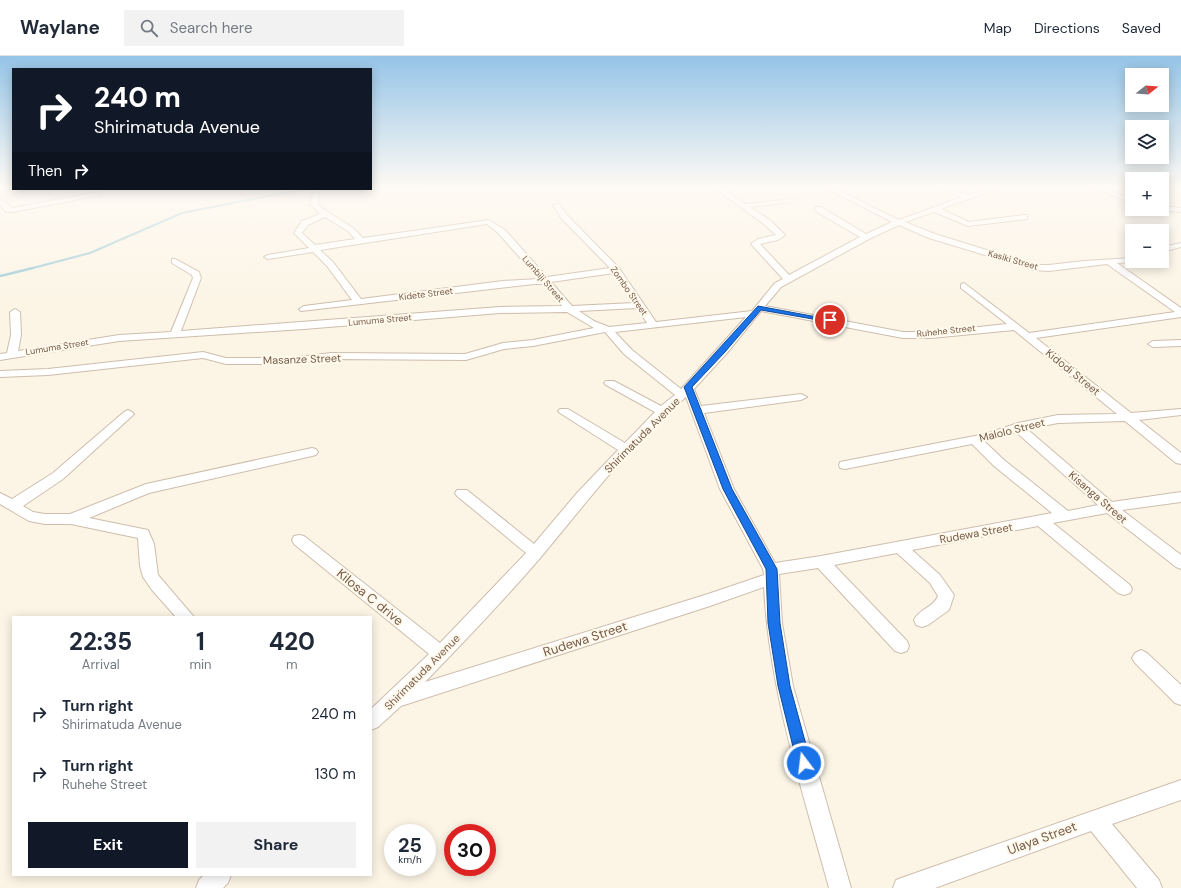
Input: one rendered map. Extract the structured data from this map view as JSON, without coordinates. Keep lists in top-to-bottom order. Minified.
{"streets":{"street":["Kasiki Street","Lumbiji Street","Zombo Street","Kidete Street","Lumuma Street","Ruhehe Street","Masanze Street","Kidodi Street","Malolo Street","Shirimatuda Avenue","Kisanga Street","Rudewa Street","Kilosa C drive","Ulaya Street"]},"crossings":[["Lumbiji Street","Kidete Street"],["Lumbiji Street","Lumuma Street"],["Zombo Street","Kidete Street"],["Zombo Street","Lumuma Street"],["Ruhehe Street","Kidodi Street"],["Ruhehe Street","Shirimatuda Avenue"],["Kidodi Street","Malolo Street"],["Malolo Street","Kisanga Street"],["Shirimatuda Avenue","Rudewa Street"],["Shirimatuda Avenue","Kilosa C drive"],["Kisanga Street","Rudewa Street"]],"north":"right","page":{"header":"Waylane","search":"Search here","nav":["Map","Directions","Saved"],"map_buttons":["+","−"],"turn":["240 m","Shirimatuda Avenue"],"then":"Then","eta":["22:35","Arrival","1","min","420","m"],"list":[{"name":"Turn right","note":"Shirimatuda Avenue","value":"240 m"},{"name":"Turn right","note":"Ruhehe Street","value":"130 m"}],"buttons":["Exit","Share"],"speed":"25 km/h","limit":"30"}}
